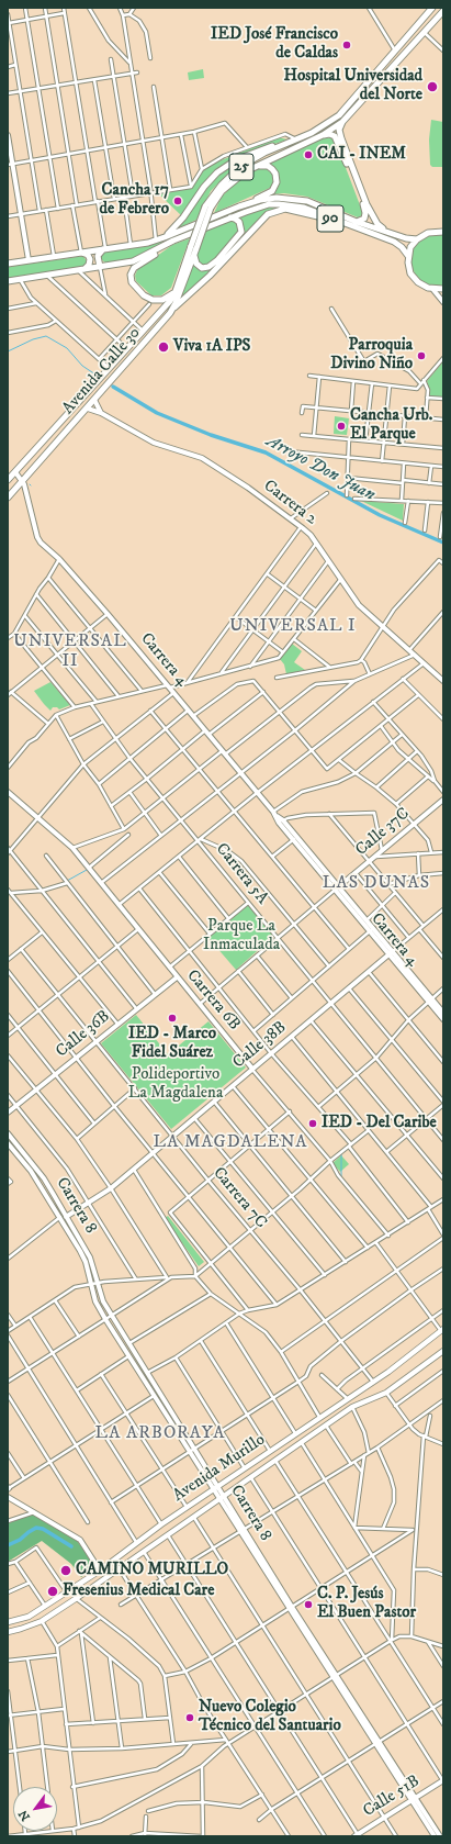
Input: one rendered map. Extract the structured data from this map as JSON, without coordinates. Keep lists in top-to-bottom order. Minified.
{"streets":{"highway":["25","90","Avenida Calle 30"],"main road":["Avenida Murillo"],"street":["Carrera 2","Carrera 4","Calle 37C","Carrera 5A","Carrera 6B","Calle 36B","Calle 38B","Carrera 7C","Carrera 8","Calle 51B"]},"crossings":[["25","Avenida Calle 30"],["Avenida Calle 30","Carrera 2"],["Avenida Calle 30","Carrera 4"],["Carrera 4","Calle 37C"],["Carrera 4","Calle 38B"],["Calle 37C","Carrera 5A"],["Calle 37C","Carrera 6B"],["Carrera 5A","Calle 38B"],["Carrera 6B","Calle 36B"],["Carrera 6B","Calle 38B"],["Calle 36B","Carrera 7C"],["Calle 38B","Carrera 7C"],["Calle 38B","Carrera 8"],["Carrera 7C","Avenida Murillo"],["Carrera 8","Avenida Murillo"],["Carrera 8","Calle 51B"]],"districts":["UNIVERSAL I","UNIVERSAL II","LAS DUNAS","LA MAGDALENA","LA ARBORAYA"],"water":["Arroyo Don Juan"],"parks":["Parque La Inmaculada","Polideportivo La Magdalena"],"places":["IED José Francisco de Caldas","Hospital Universidad del Norte","CAI - INEM","Cancha 17 de Febrero","Viva 1A IPS","Parroquia Divino Niño","Cancha Urb. El Parque","IED - Marco Fidel Suárez","IED - Del Caribe","CAMINO MURILLO","Fresenius Medical Care","C. P. Jesús El Buen Pastor","Nuevo Colegio Técnico del Santuario"],"north":"bottom left"}
